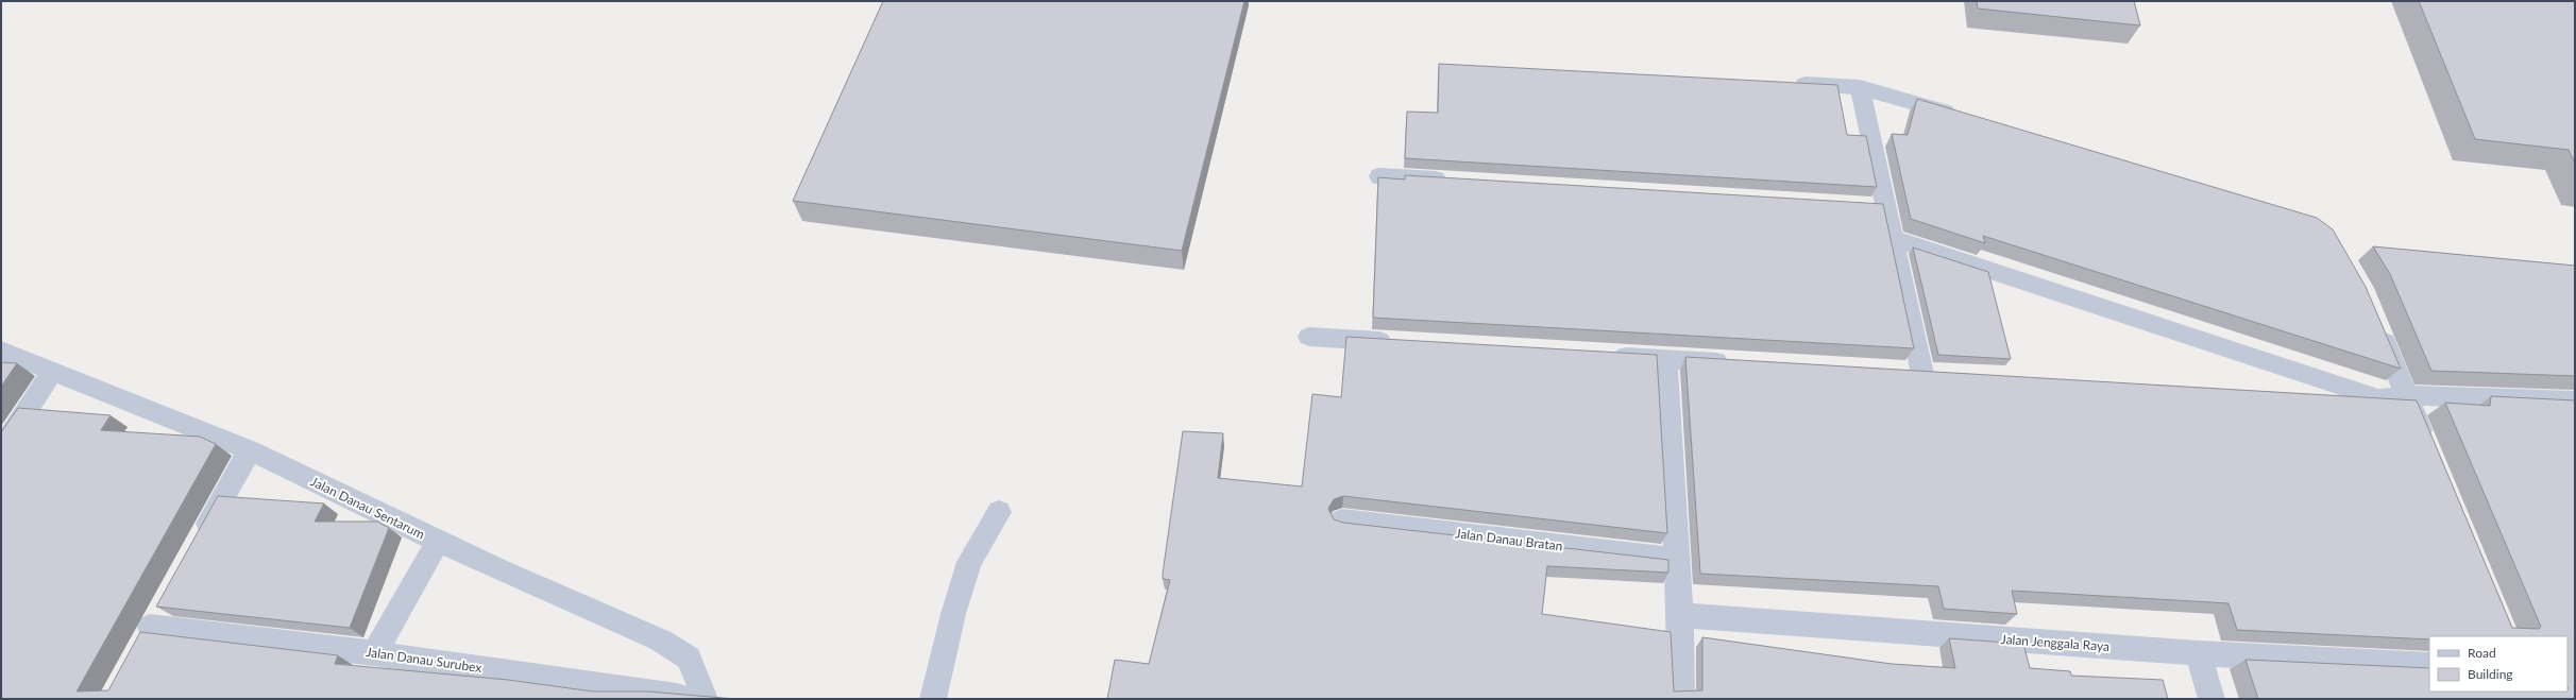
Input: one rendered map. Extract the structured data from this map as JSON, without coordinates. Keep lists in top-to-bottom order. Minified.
{"streets":{"street":["Jalan Danau Sentarum","Jalan Danau Bratan","Jalan Jenggala Raya","Jalan Danau Surubex"]},"legend":["Road","Building"]}
